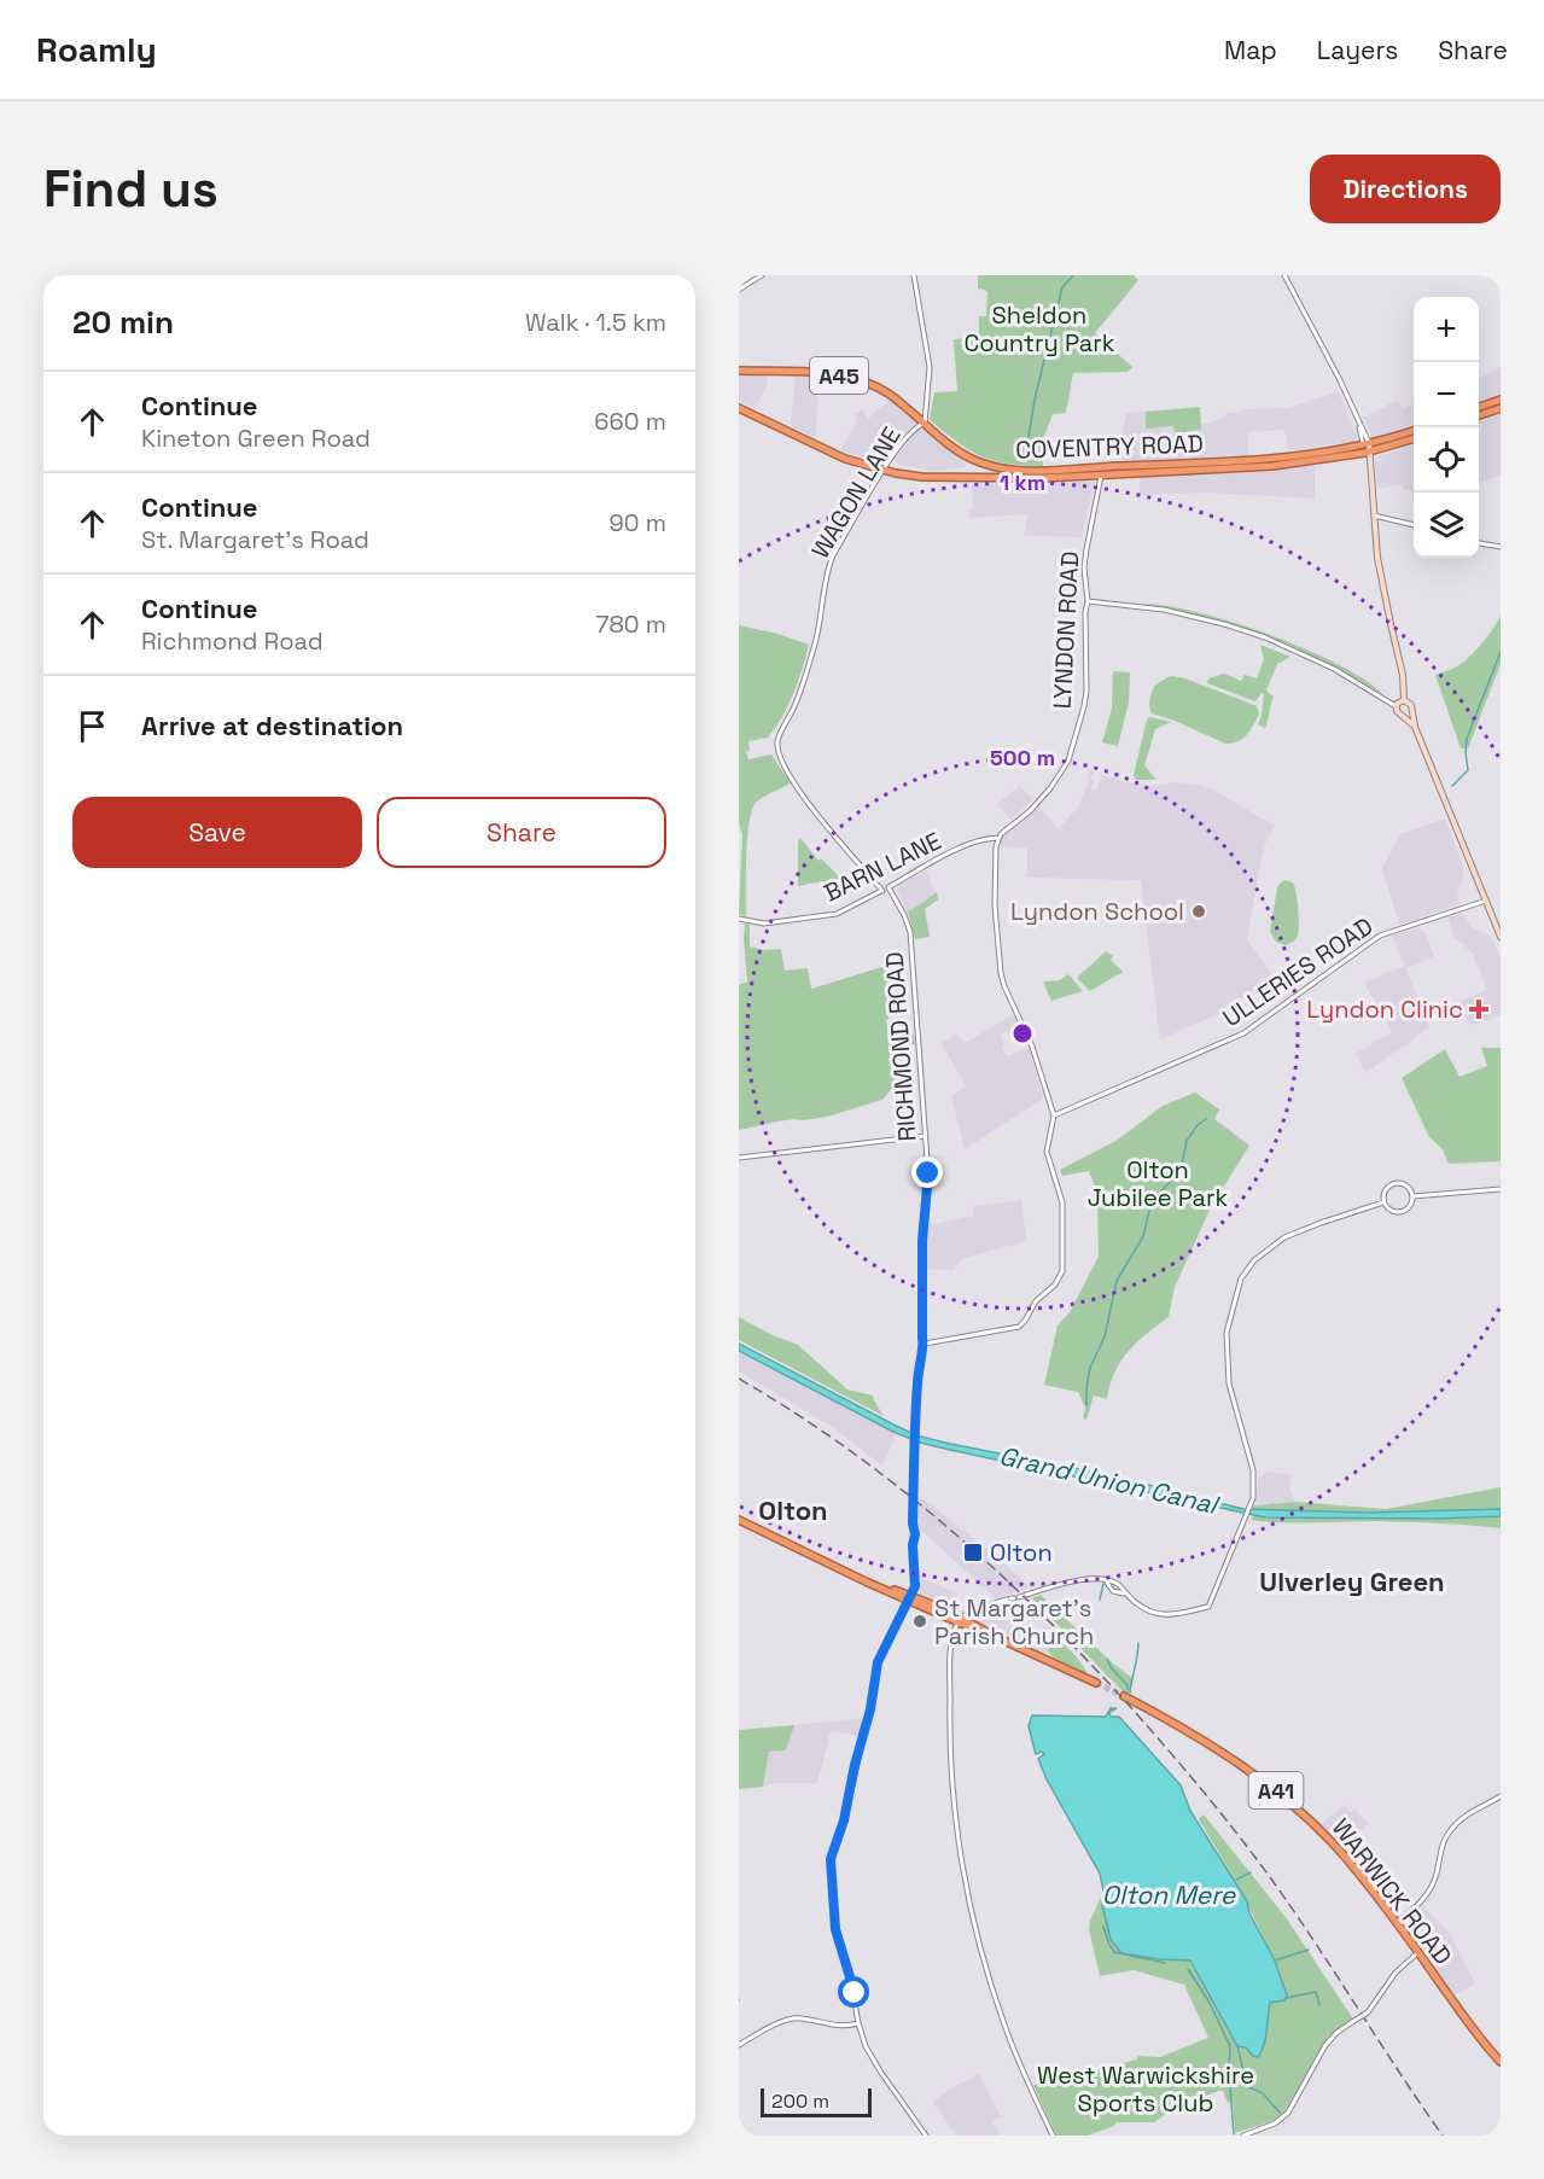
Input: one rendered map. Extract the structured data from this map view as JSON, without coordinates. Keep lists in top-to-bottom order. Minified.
{"streets":{"highway":["A45","COVENTRY ROAD","A41","WARWICK ROAD"],"street":["WAGON LANE","LYNDON ROAD","BARN LANE","ULLERIES ROAD","RICHMOND ROAD"]},"crossings":[["A45","COVENTRY ROAD"],["A45","WAGON LANE"],["COVENTRY ROAD","WAGON LANE"],["COVENTRY ROAD","LYNDON ROAD"],["WAGON LANE","BARN LANE"],["LYNDON ROAD","BARN LANE"],["BARN LANE","RICHMOND ROAD"]],"districts":["Olton","Ulverley Green"],"water":["Grand Union Canal","Olton Mere"],"parks":["Sheldon Country Park","Olton Jubilee Park","West Warwickshire Sports Club"],"places":{"other":["Lyndon School","St Margaret's Parish Church"],"health":["Lyndon Clinic"],"transit":["Olton"]},"scale_bar":"200 m","page":{"header":"Roamly","nav":["Map","Layers","Share"],"buttons":["Directions",["Save","Share"]],"title":"Find us","heading":["20 min","Walk · 1.5 km"],"map_buttons":["+","−"],"list":[["Continue","Kineton Green Road","660 m"],["Continue","St. Margaret's Road","90 m"],["Continue","Richmond Road","780 m"],"Arrive at destination"],"scale":"200 m"},"rings":["1 km","500 m"]}
